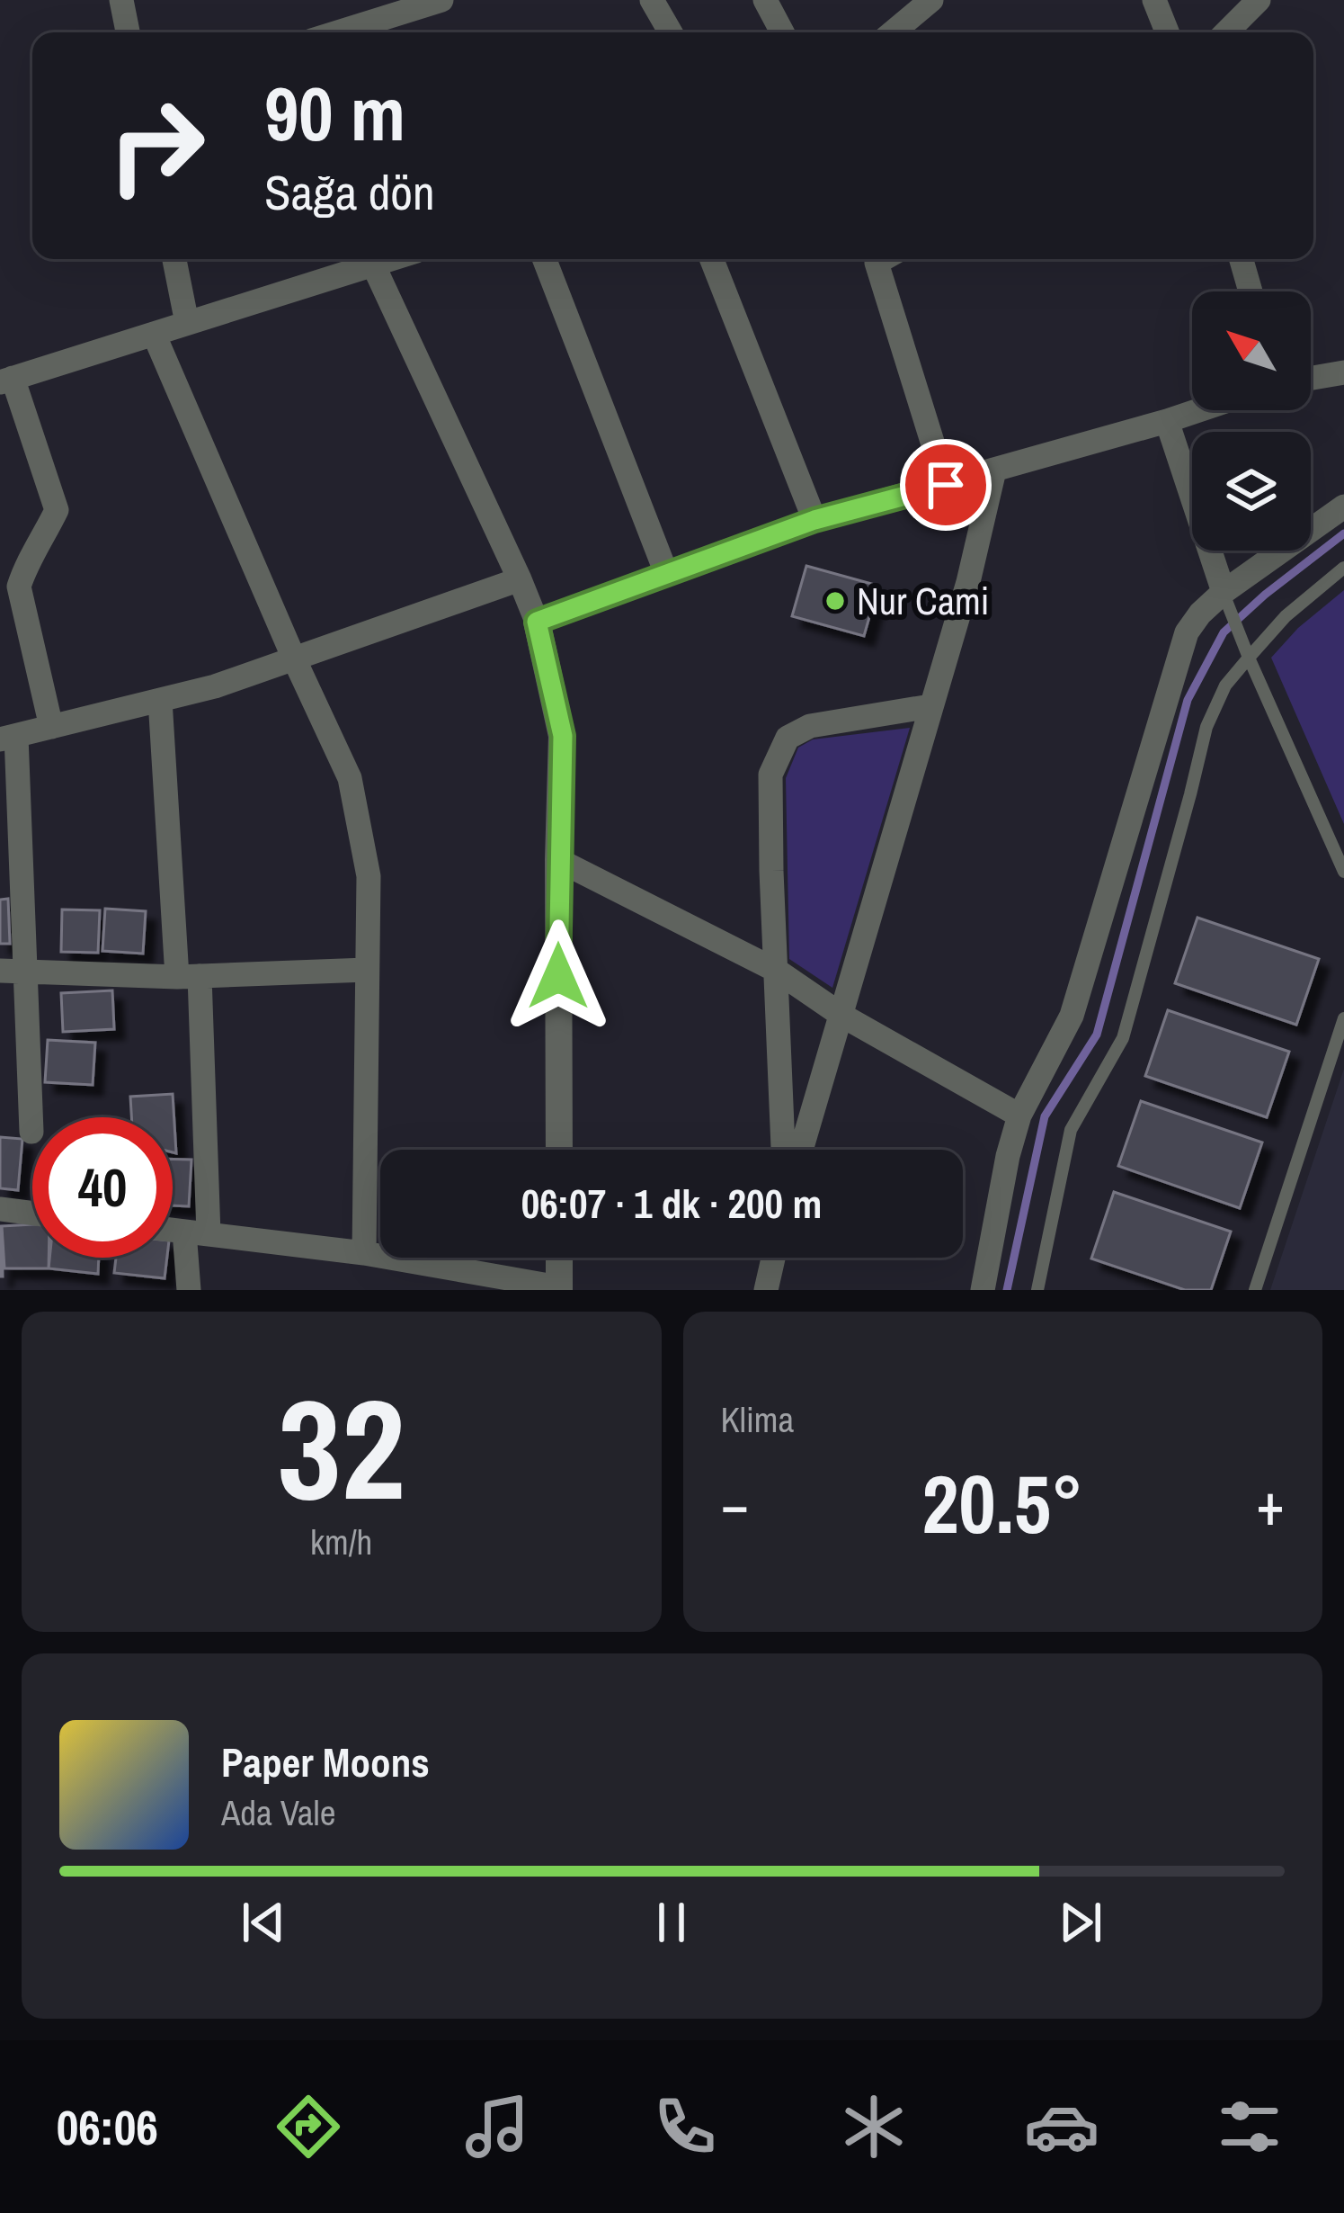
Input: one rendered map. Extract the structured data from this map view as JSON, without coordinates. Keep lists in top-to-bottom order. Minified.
{"places":["Nur Cami"],"north":"top left","page":{"turn":["90 m","Sağa dön"],"limit":"40","trip":"06:07 · 1 dk · 200 m","tile":[["32","km/h"],"Klima"],"heat":["−","20.5°","+"],"song":["Paper Moons","Ada Vale"],"tabs":"06:06"}}
